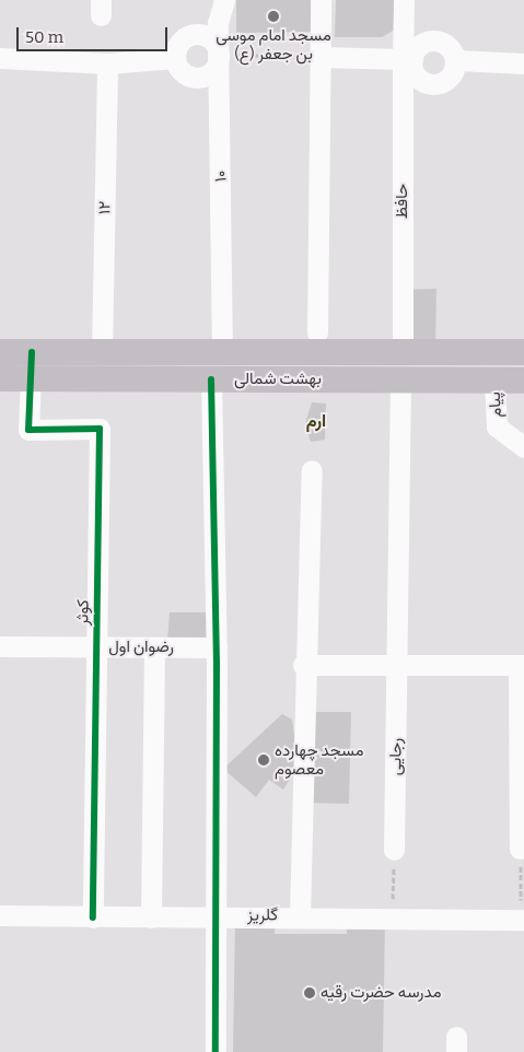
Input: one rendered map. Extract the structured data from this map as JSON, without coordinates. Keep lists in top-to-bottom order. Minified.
{"streets":{"main road":["بهشت شمالی"],"street":["۱۰","حافظ","۱۲","پیام","کوثر","رضوان اول","رجایی","گلریز"]},"crossings":[["۱۰","بهشت شمالی"],["حافظ","بهشت شمالی"],["۱۲","بهشت شمالی"],["بهشت شمالی","پیام"],["بهشت شمالی","کوثر"],["بهشت شمالی","رجایی"],["کوثر","رضوان اول"],["کوثر","گلریز"]],"districts":["ارم"],"places":["مسجد امام موسی بن جعفر (ع)","مسجد چهارده معصوم","مدرسه حضرت رقیه"],"scale_bar":"50 m"}
